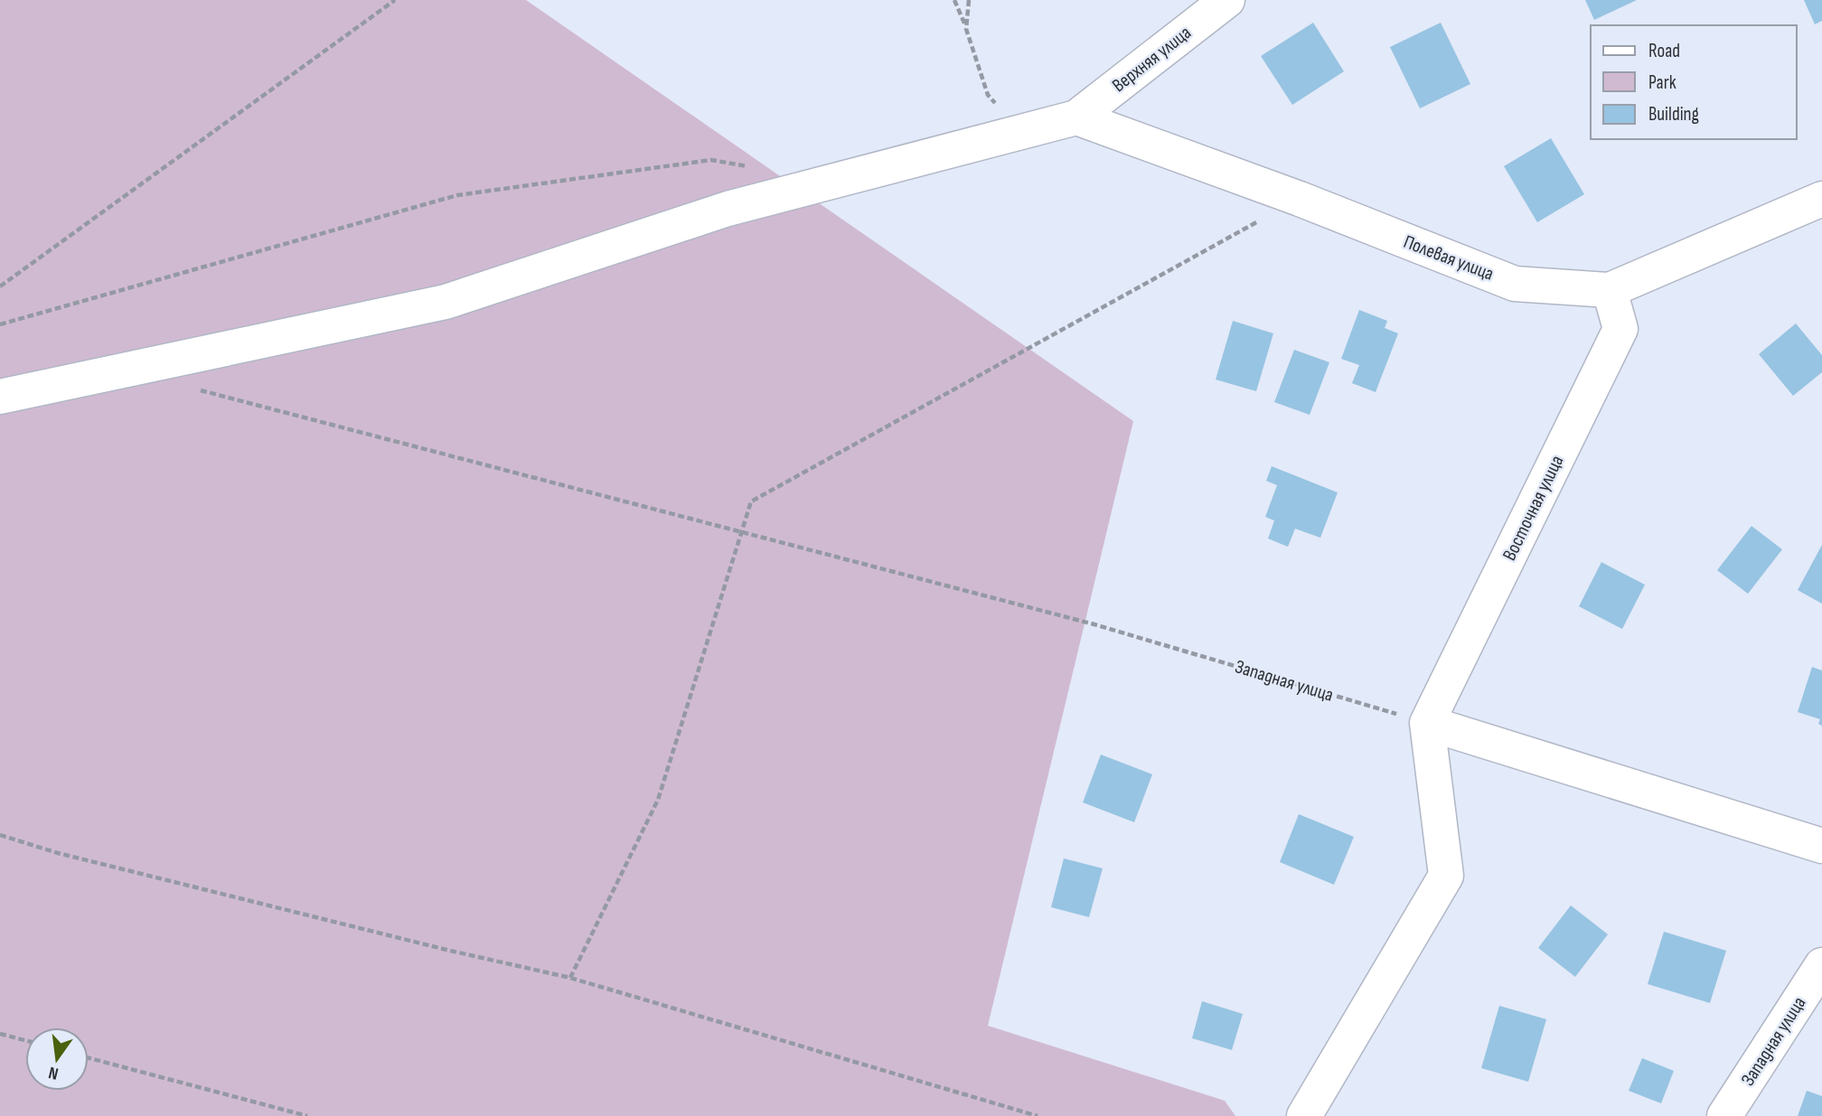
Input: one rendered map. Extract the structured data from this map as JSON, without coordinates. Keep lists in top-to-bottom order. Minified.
{"streets":{"street":["Верхняя улица","Полевая улица","Восточная улица","Западная улица"]},"crossings":[["Верхняя улица","Полевая улица"],["Полевая улица","Восточная улица"],["Восточная улица","Западная улица"]],"legend":["Road","Park","Building"],"north":"bottom"}
